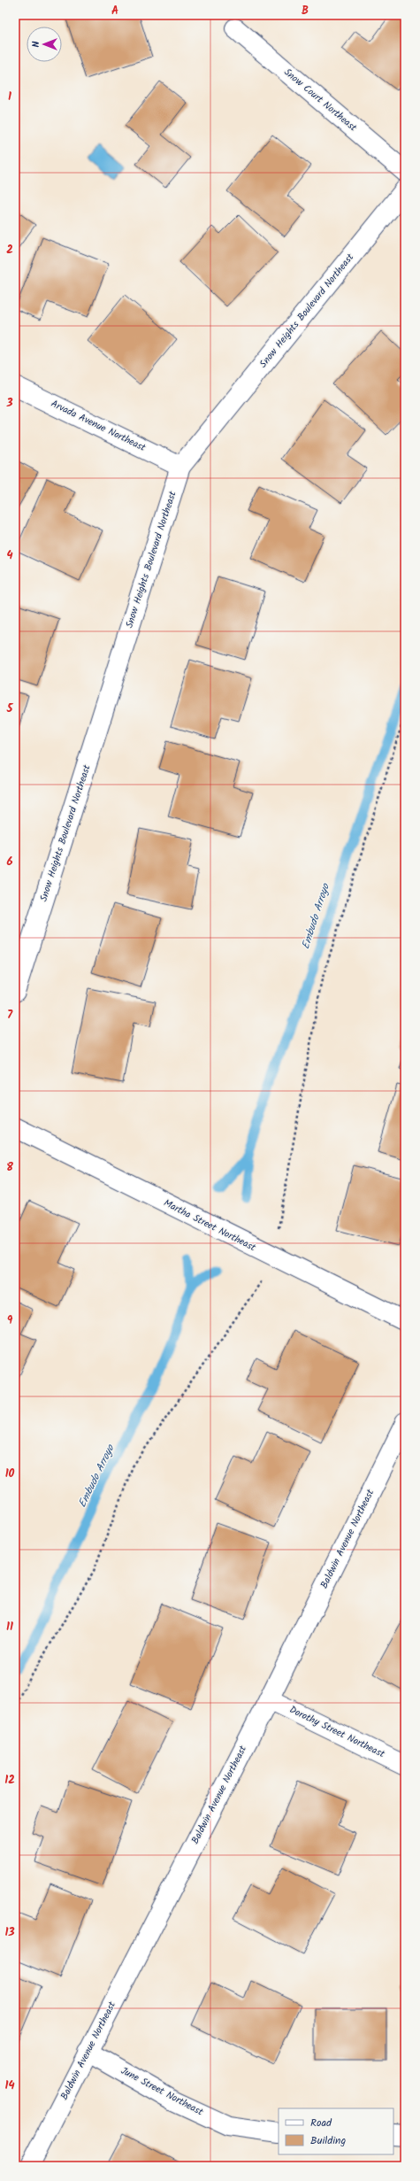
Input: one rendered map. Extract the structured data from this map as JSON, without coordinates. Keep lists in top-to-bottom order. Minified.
{"streets":{"street":["Snow Court Northeast","Snow Heights Boulevard Northeast","Arvada Avenue Northeast","Martha Street Northeast","Baldwin Avenue Northeast","Dorothy Street Northeast","June Street Northeast"]},"crossings":[["Snow Heights Boulevard Northeast","Arvada Avenue Northeast"],["Baldwin Avenue Northeast","Dorothy Street Northeast"],["Baldwin Avenue Northeast","June Street Northeast"]],"water":["Embudo Arroyo"],"legend":["Road","Building"],"north":"left","grid":{"columns":["A","B"],"rows":["1","2","3","4","5","6","7","8","9","10","11","12","13","14"]}}
